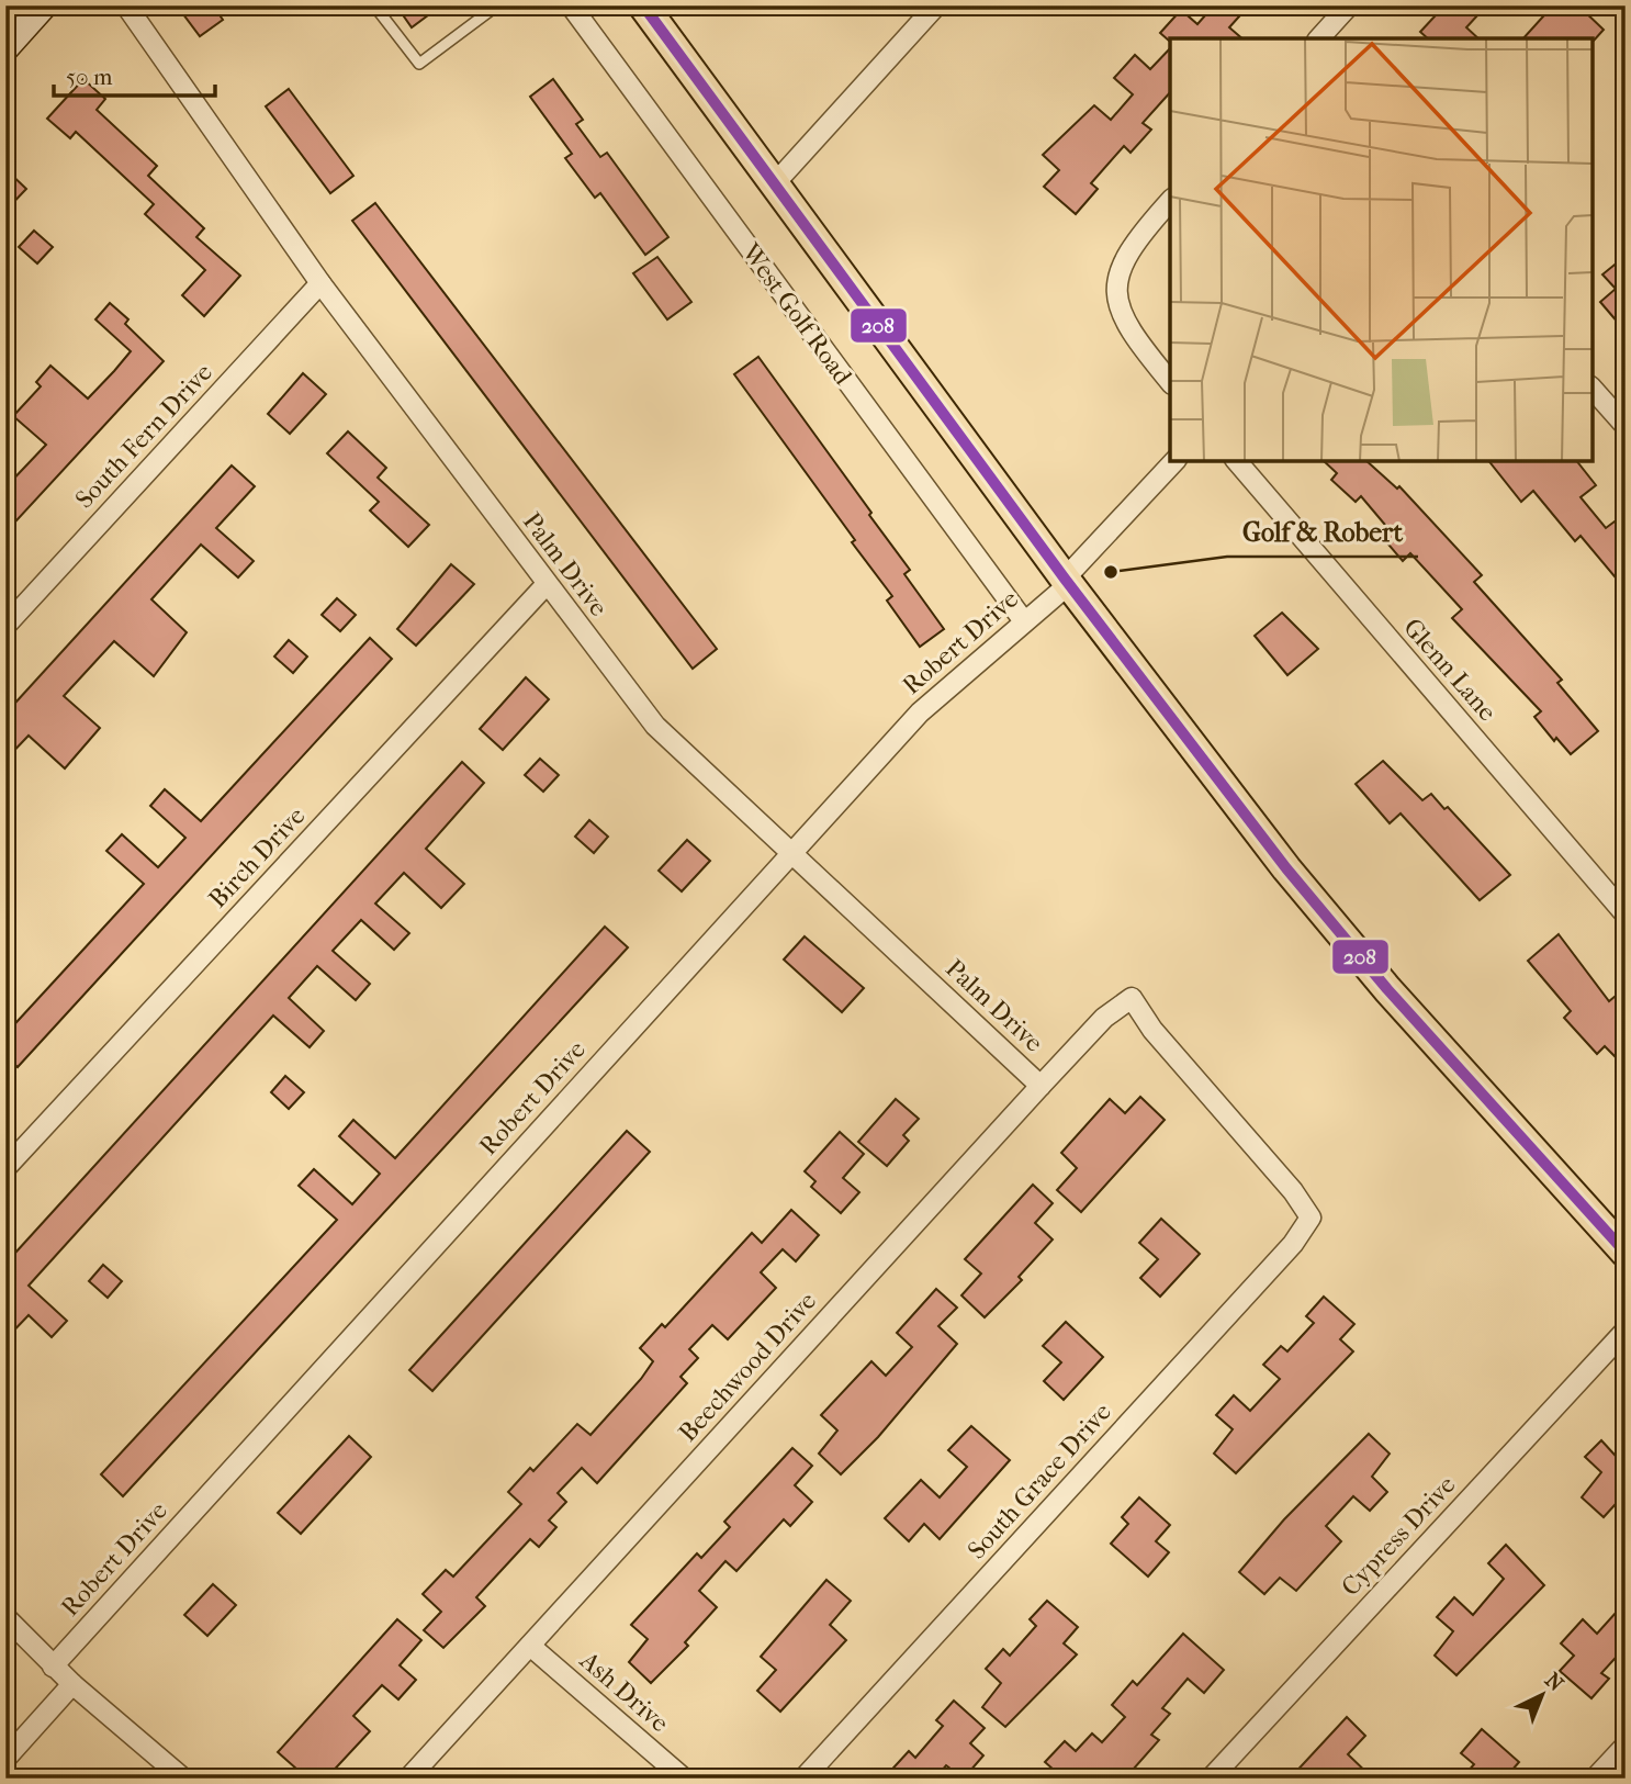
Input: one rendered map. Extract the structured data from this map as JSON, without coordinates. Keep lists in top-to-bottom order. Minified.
{"streets":{"street":["West Golf Road","South Fern Drive","Palm Drive","Robert Drive","Glenn Lane","Birch Drive","Beechwood Drive","South Grace Drive","Cypress Drive","Ash Drive"]},"crossings":[["West Golf Road","Robert Drive"],["South Fern Drive","Palm Drive"],["Palm Drive","Robert Drive"],["Palm Drive","Birch Drive"],["Palm Drive","Beechwood Drive"],["Beechwood Drive","South Grace Drive"],["Beechwood Drive","Ash Drive"]],"places":["Golf & Robert"],"lines":["transit line 208"],"scale_bar":"50 m","north":"top right"}
